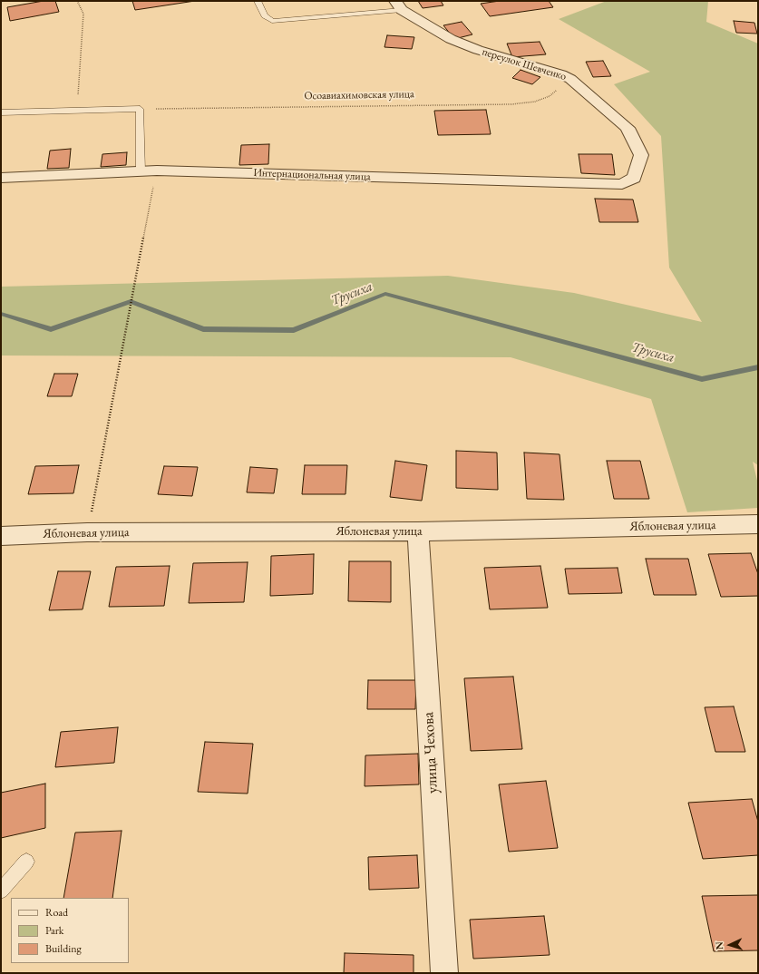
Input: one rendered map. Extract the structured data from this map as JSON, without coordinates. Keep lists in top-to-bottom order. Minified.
{"streets":{"street":["переулок Шевченко","Интернациональная улица","Яблоневая улица","улица Чехова"],"path":["Осоавиахимовская улица"]},"crossings":[["переулок Шевченко","Осоавиахимовская улица"],["переулок Шевченко","Интернациональная улица"],["Яблоневая улица","улица Чехова"]],"water":["Трусиха"],"legend":["Road","Park","Building"],"north":"left"}
